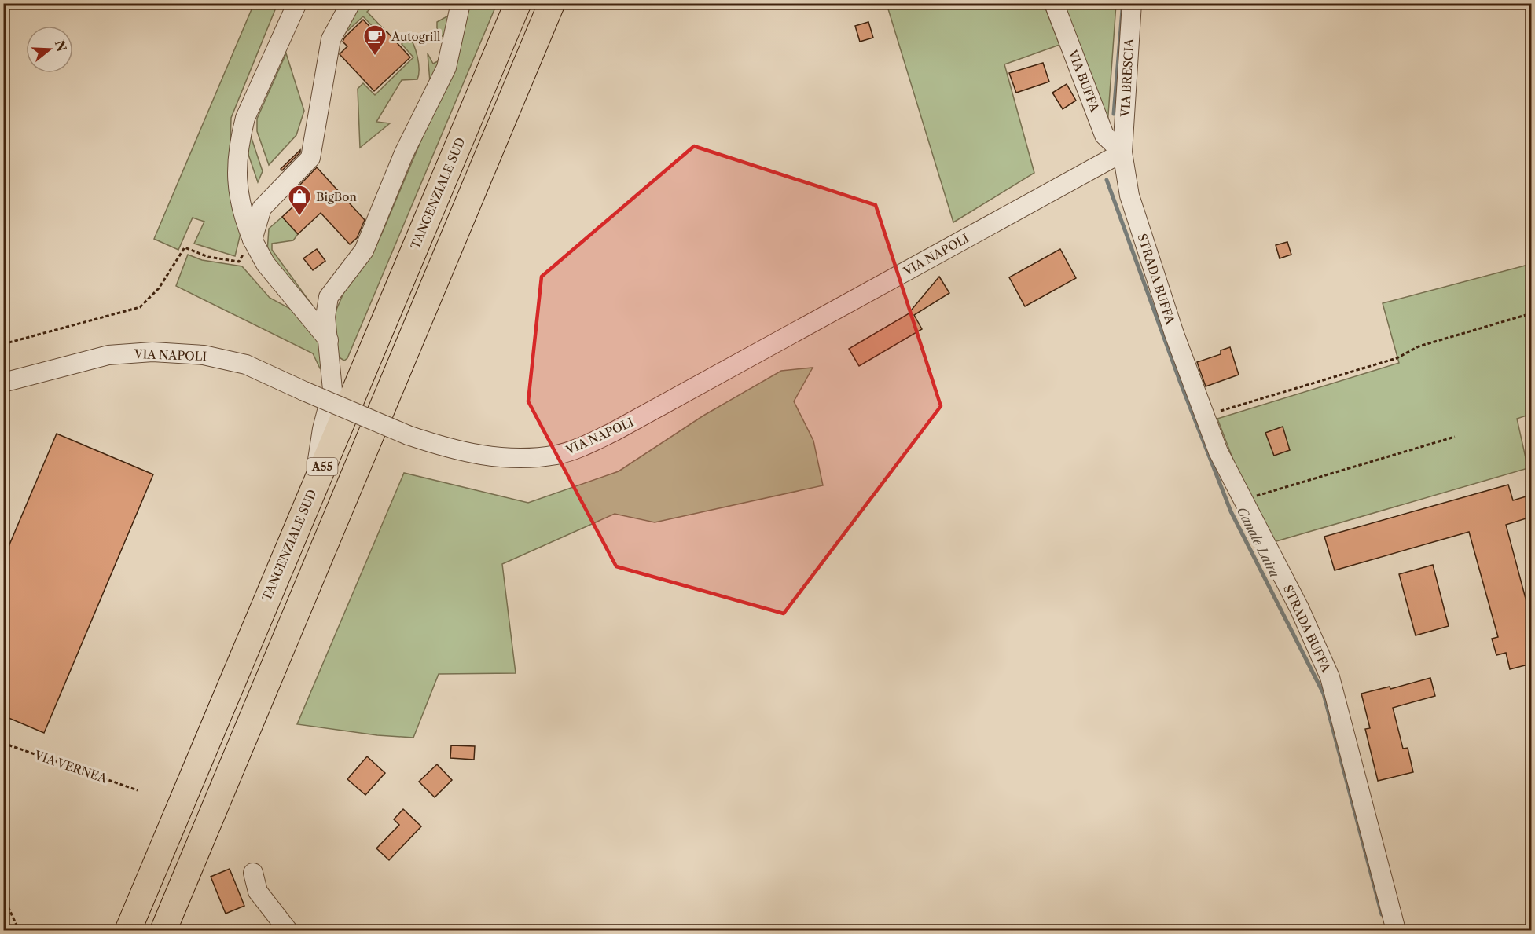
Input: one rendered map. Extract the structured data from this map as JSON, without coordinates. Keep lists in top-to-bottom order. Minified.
{"streets":{"highway":["TANGENZIALE SUD","A55"],"street":["VIA BRESCIA","VIA BUFFA","VIA NAPOLI","STRADA BUFFA"],"path":["VIA VERNEA"]},"crossings":[["VIA BRESCIA","VIA BUFFA"],["VIA BRESCIA","VIA NAPOLI"],["VIA BRESCIA","STRADA BUFFA"],["VIA BUFFA","VIA NAPOLI"],["VIA BUFFA","STRADA BUFFA"],["VIA NAPOLI","STRADA BUFFA"]],"water":["Canale Laira"],"places":{"cafe":["Autogrill"],"shop":["BigBon"]},"north":"right"}
